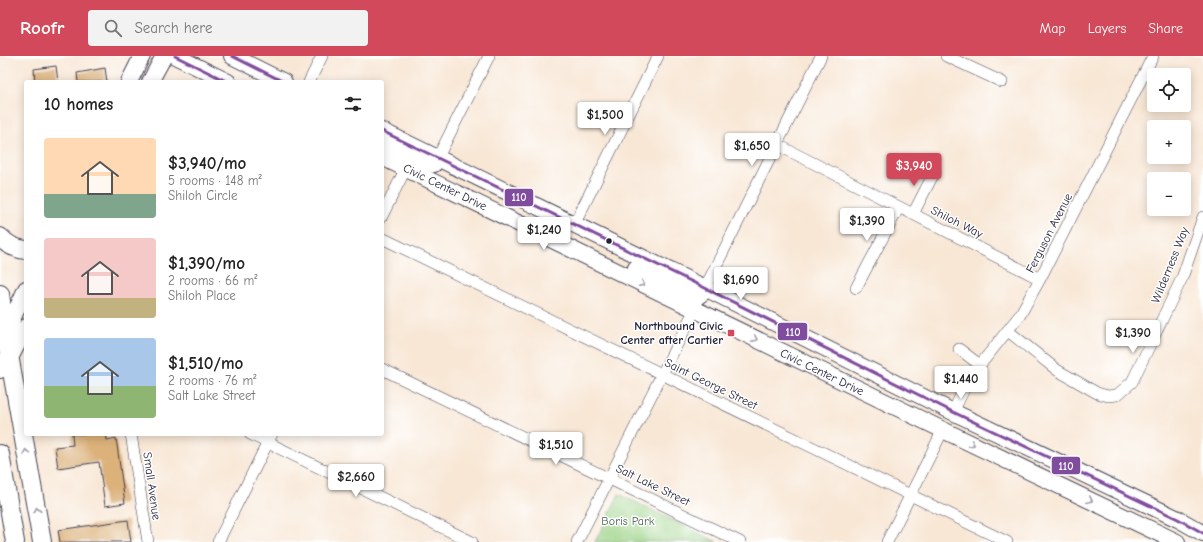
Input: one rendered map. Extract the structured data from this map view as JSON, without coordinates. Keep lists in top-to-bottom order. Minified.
{"streets":{"main road":["Civic Center Drive"],"street":["Shiloh Way","Ferguson Avenue","Wilderness Way","Saint George Street","Salt Lake Street","Small Avenue"]},"crossings":[["Civic Center Drive","Ferguson Avenue"],["Shiloh Way","Ferguson Avenue"],["Ferguson Avenue","Wilderness Way"]],"parks":["Boris Park"],"places":{"transit":["Northbound Civic Center after Cartier"]},"lines":["transit line 110"],"page":{"header":"Roofr","search":"Search here","nav":["Map","Layers","Share"],"map_buttons":["+","−"],"heading":"10 homes","price":["$1,500","$1,650","$3,940","$1,390","$1,240","$1,690","$1,390","$1,440","$1,510","$2,660"],"list":[{"name":"$3,940/mo","note":"5 rooms · 148 m² · Shiloh Circle"},{"name":"$1,390/mo","note":"2 rooms · 66 m² · Shiloh Place"},{"name":"$1,510/mo","note":"2 rooms · 76 m² · Salt Lake Street"}]}}
